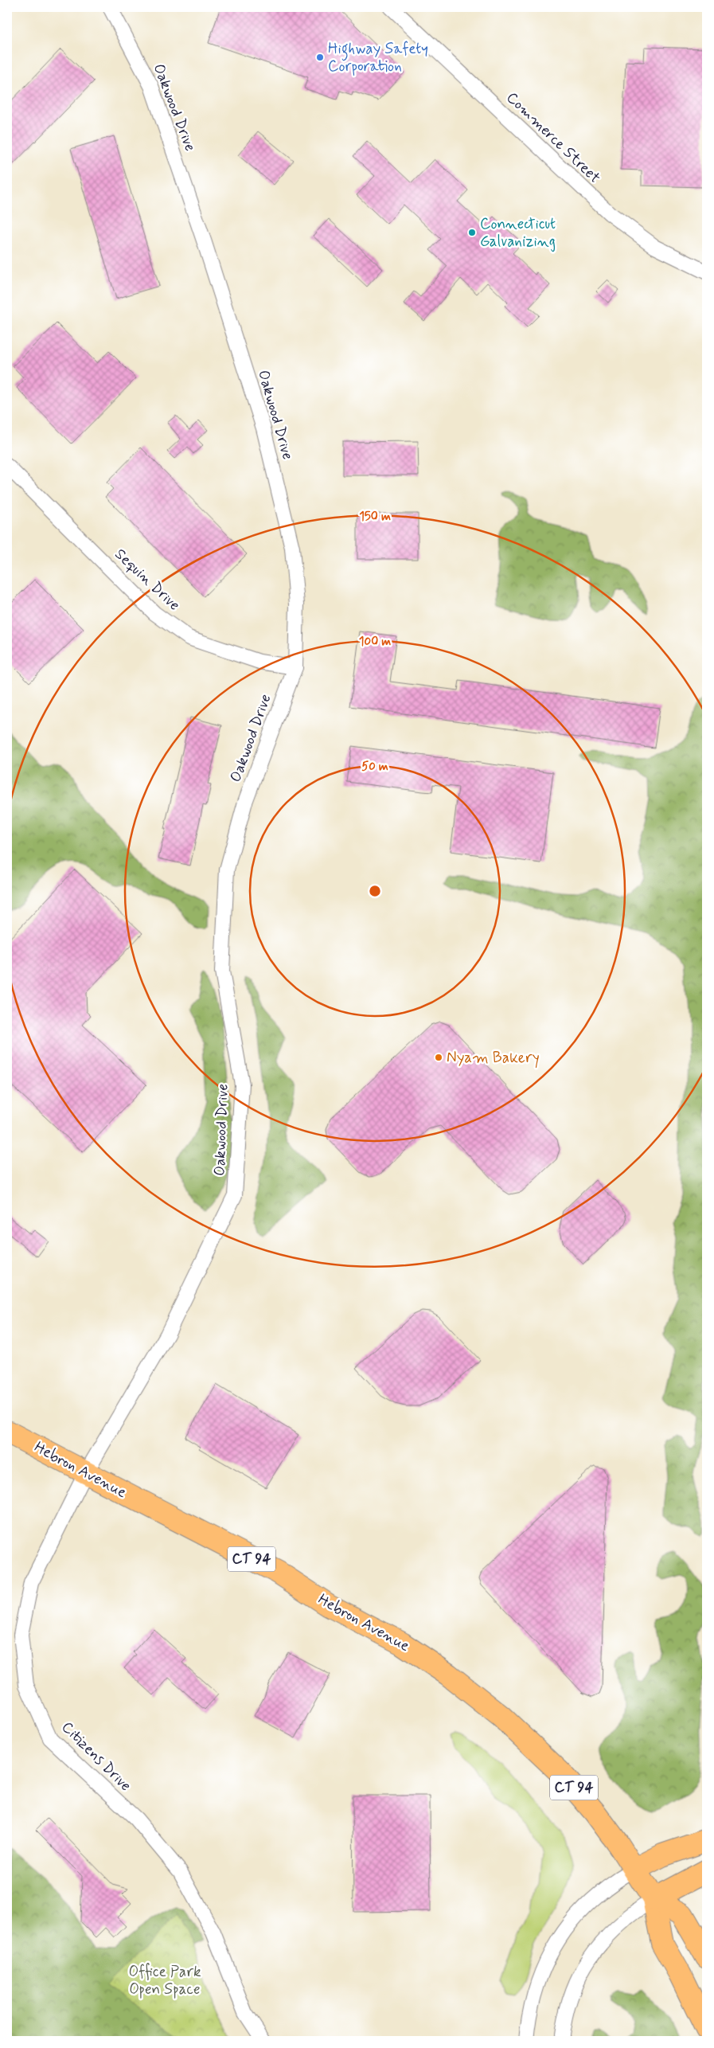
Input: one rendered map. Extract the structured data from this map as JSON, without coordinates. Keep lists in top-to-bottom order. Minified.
{"streets":{"main road":["Hebron Avenue","CT 94"],"street":["Oakwood Drive","Commerce Street","Sequin Drive","Citizens Drive"]},"crossings":[["Oakwood Drive","Sequin Drive"],["Oakwood Drive","Hebron Avenue"],["Oakwood Drive","Citizens Drive"],["Hebron Avenue","Citizens Drive"]],"parks":["Office Park Open Space"],"places":["Highway Safety Corporation","Connecticut Galvanizing","Nyam Bakery"],"rings":["150 m","100 m","50 m"]}
